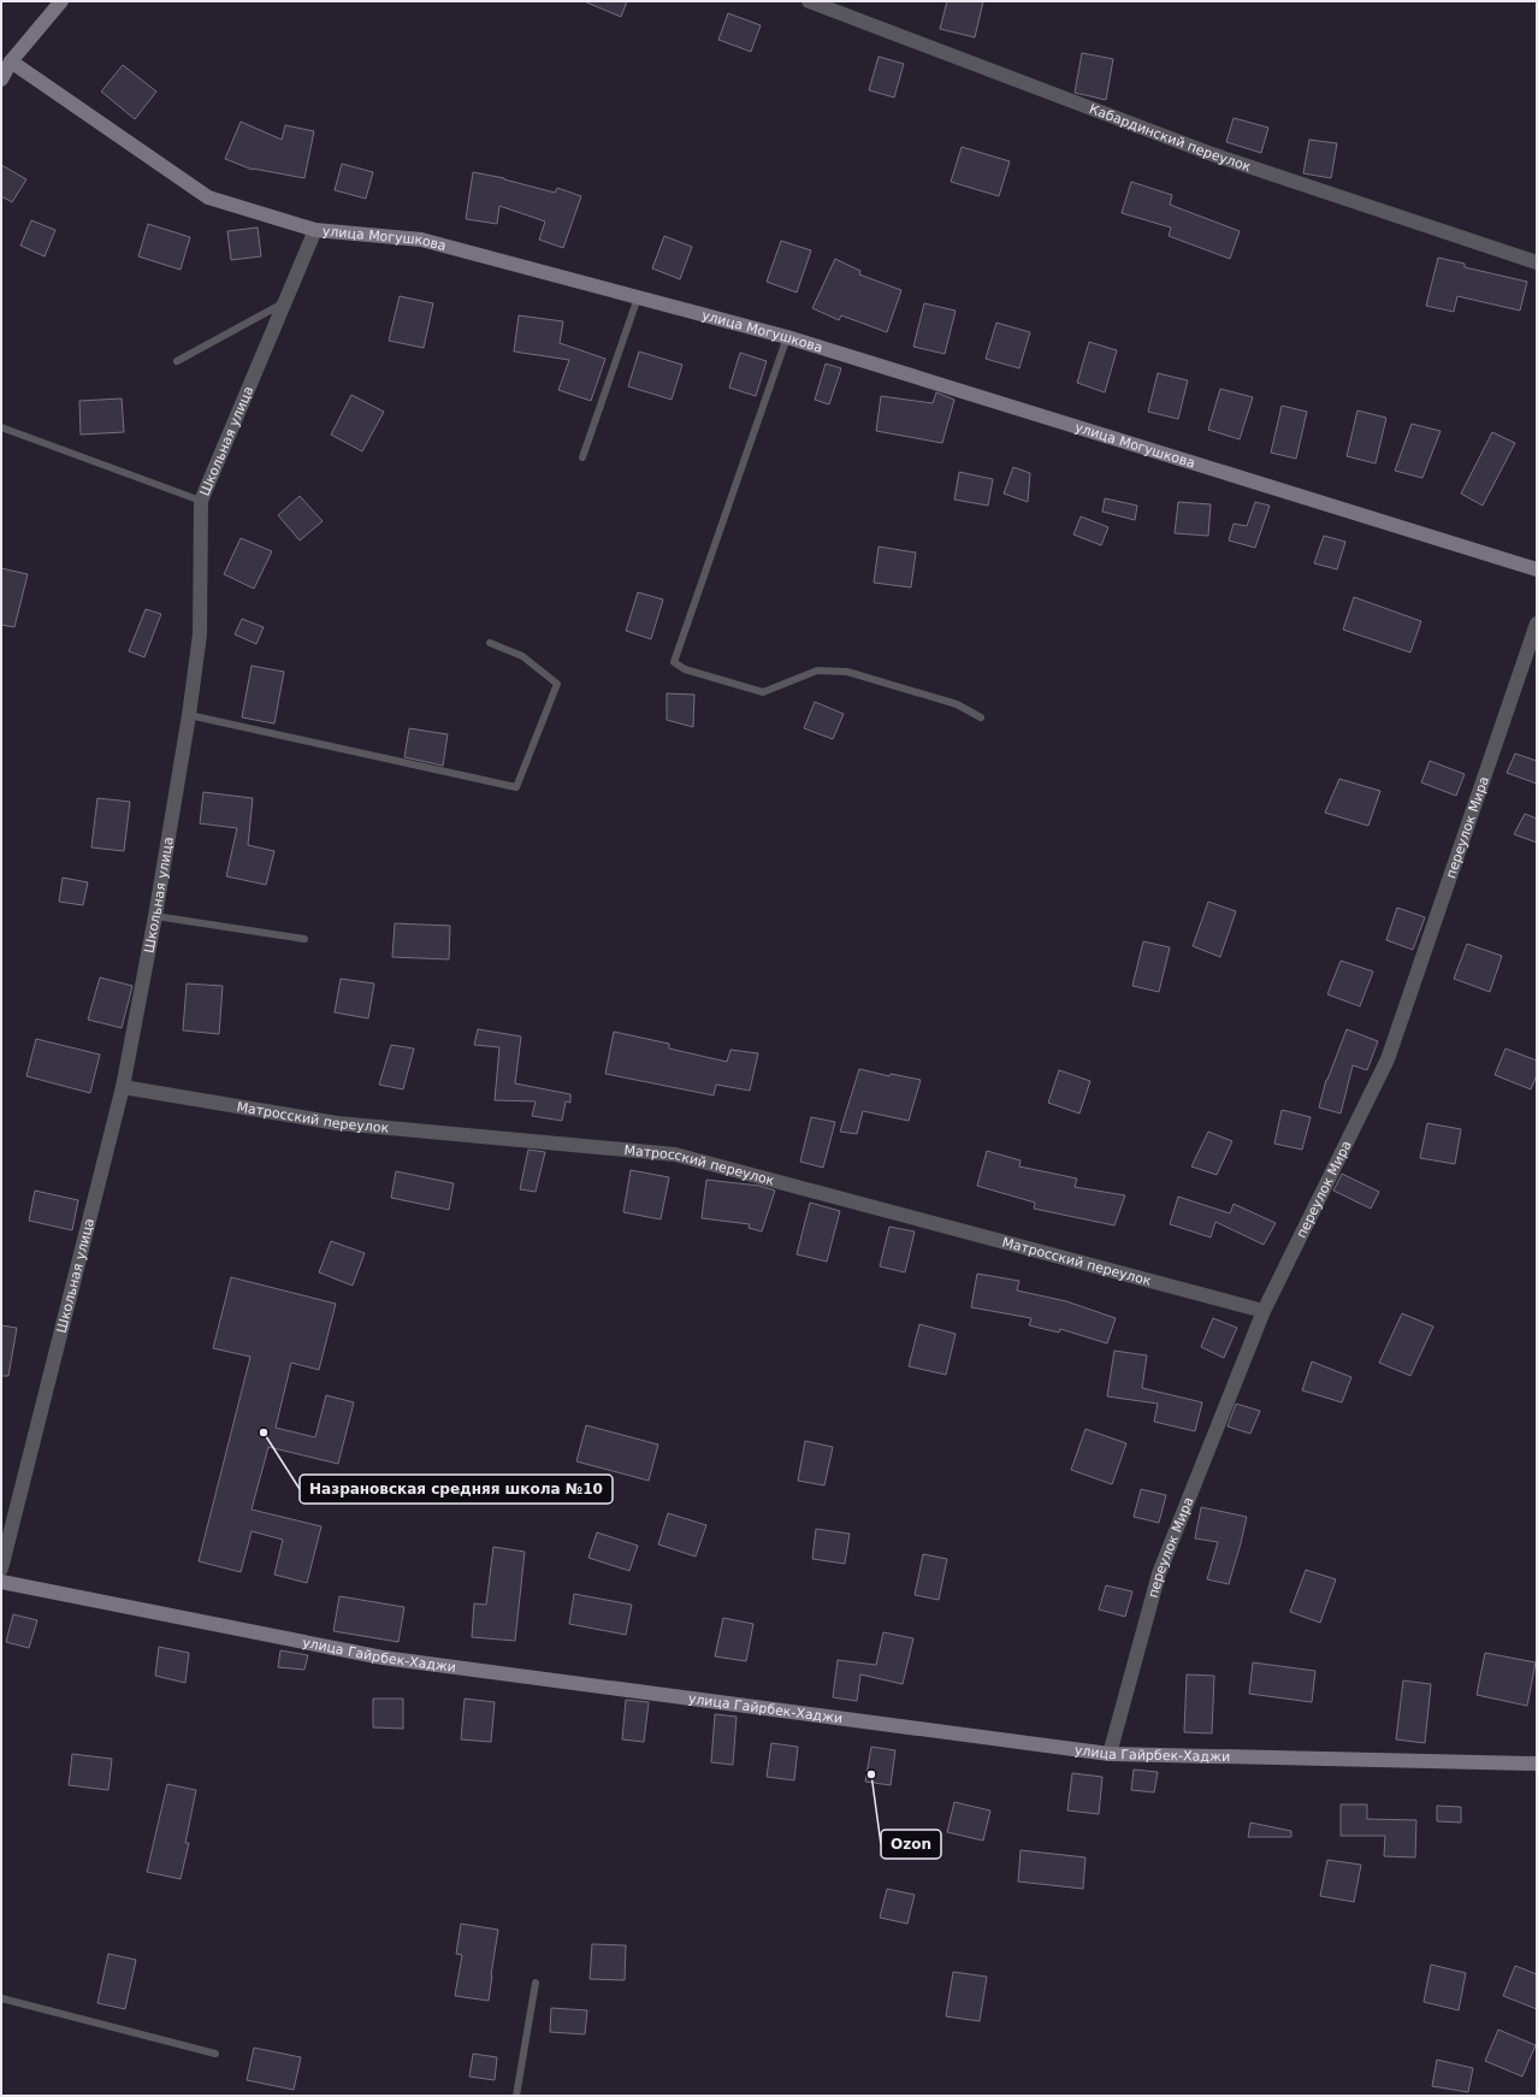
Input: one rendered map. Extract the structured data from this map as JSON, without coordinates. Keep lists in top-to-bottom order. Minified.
{"streets":{"street":["Кабардинский переулок","улица Могушкова","Школьная улица","переулок Мира","Матросский переулок","улица Гайрбек-Хаджи"]},"crossings":[["улица Могушкова","Школьная улица"],["Школьная улица","Матросский переулок"],["переулок Мира","Матросский переулок"],["переулок Мира","улица Гайрбек-Хаджи"]],"places":["Назрановская средняя школа №10","Ozon"]}
